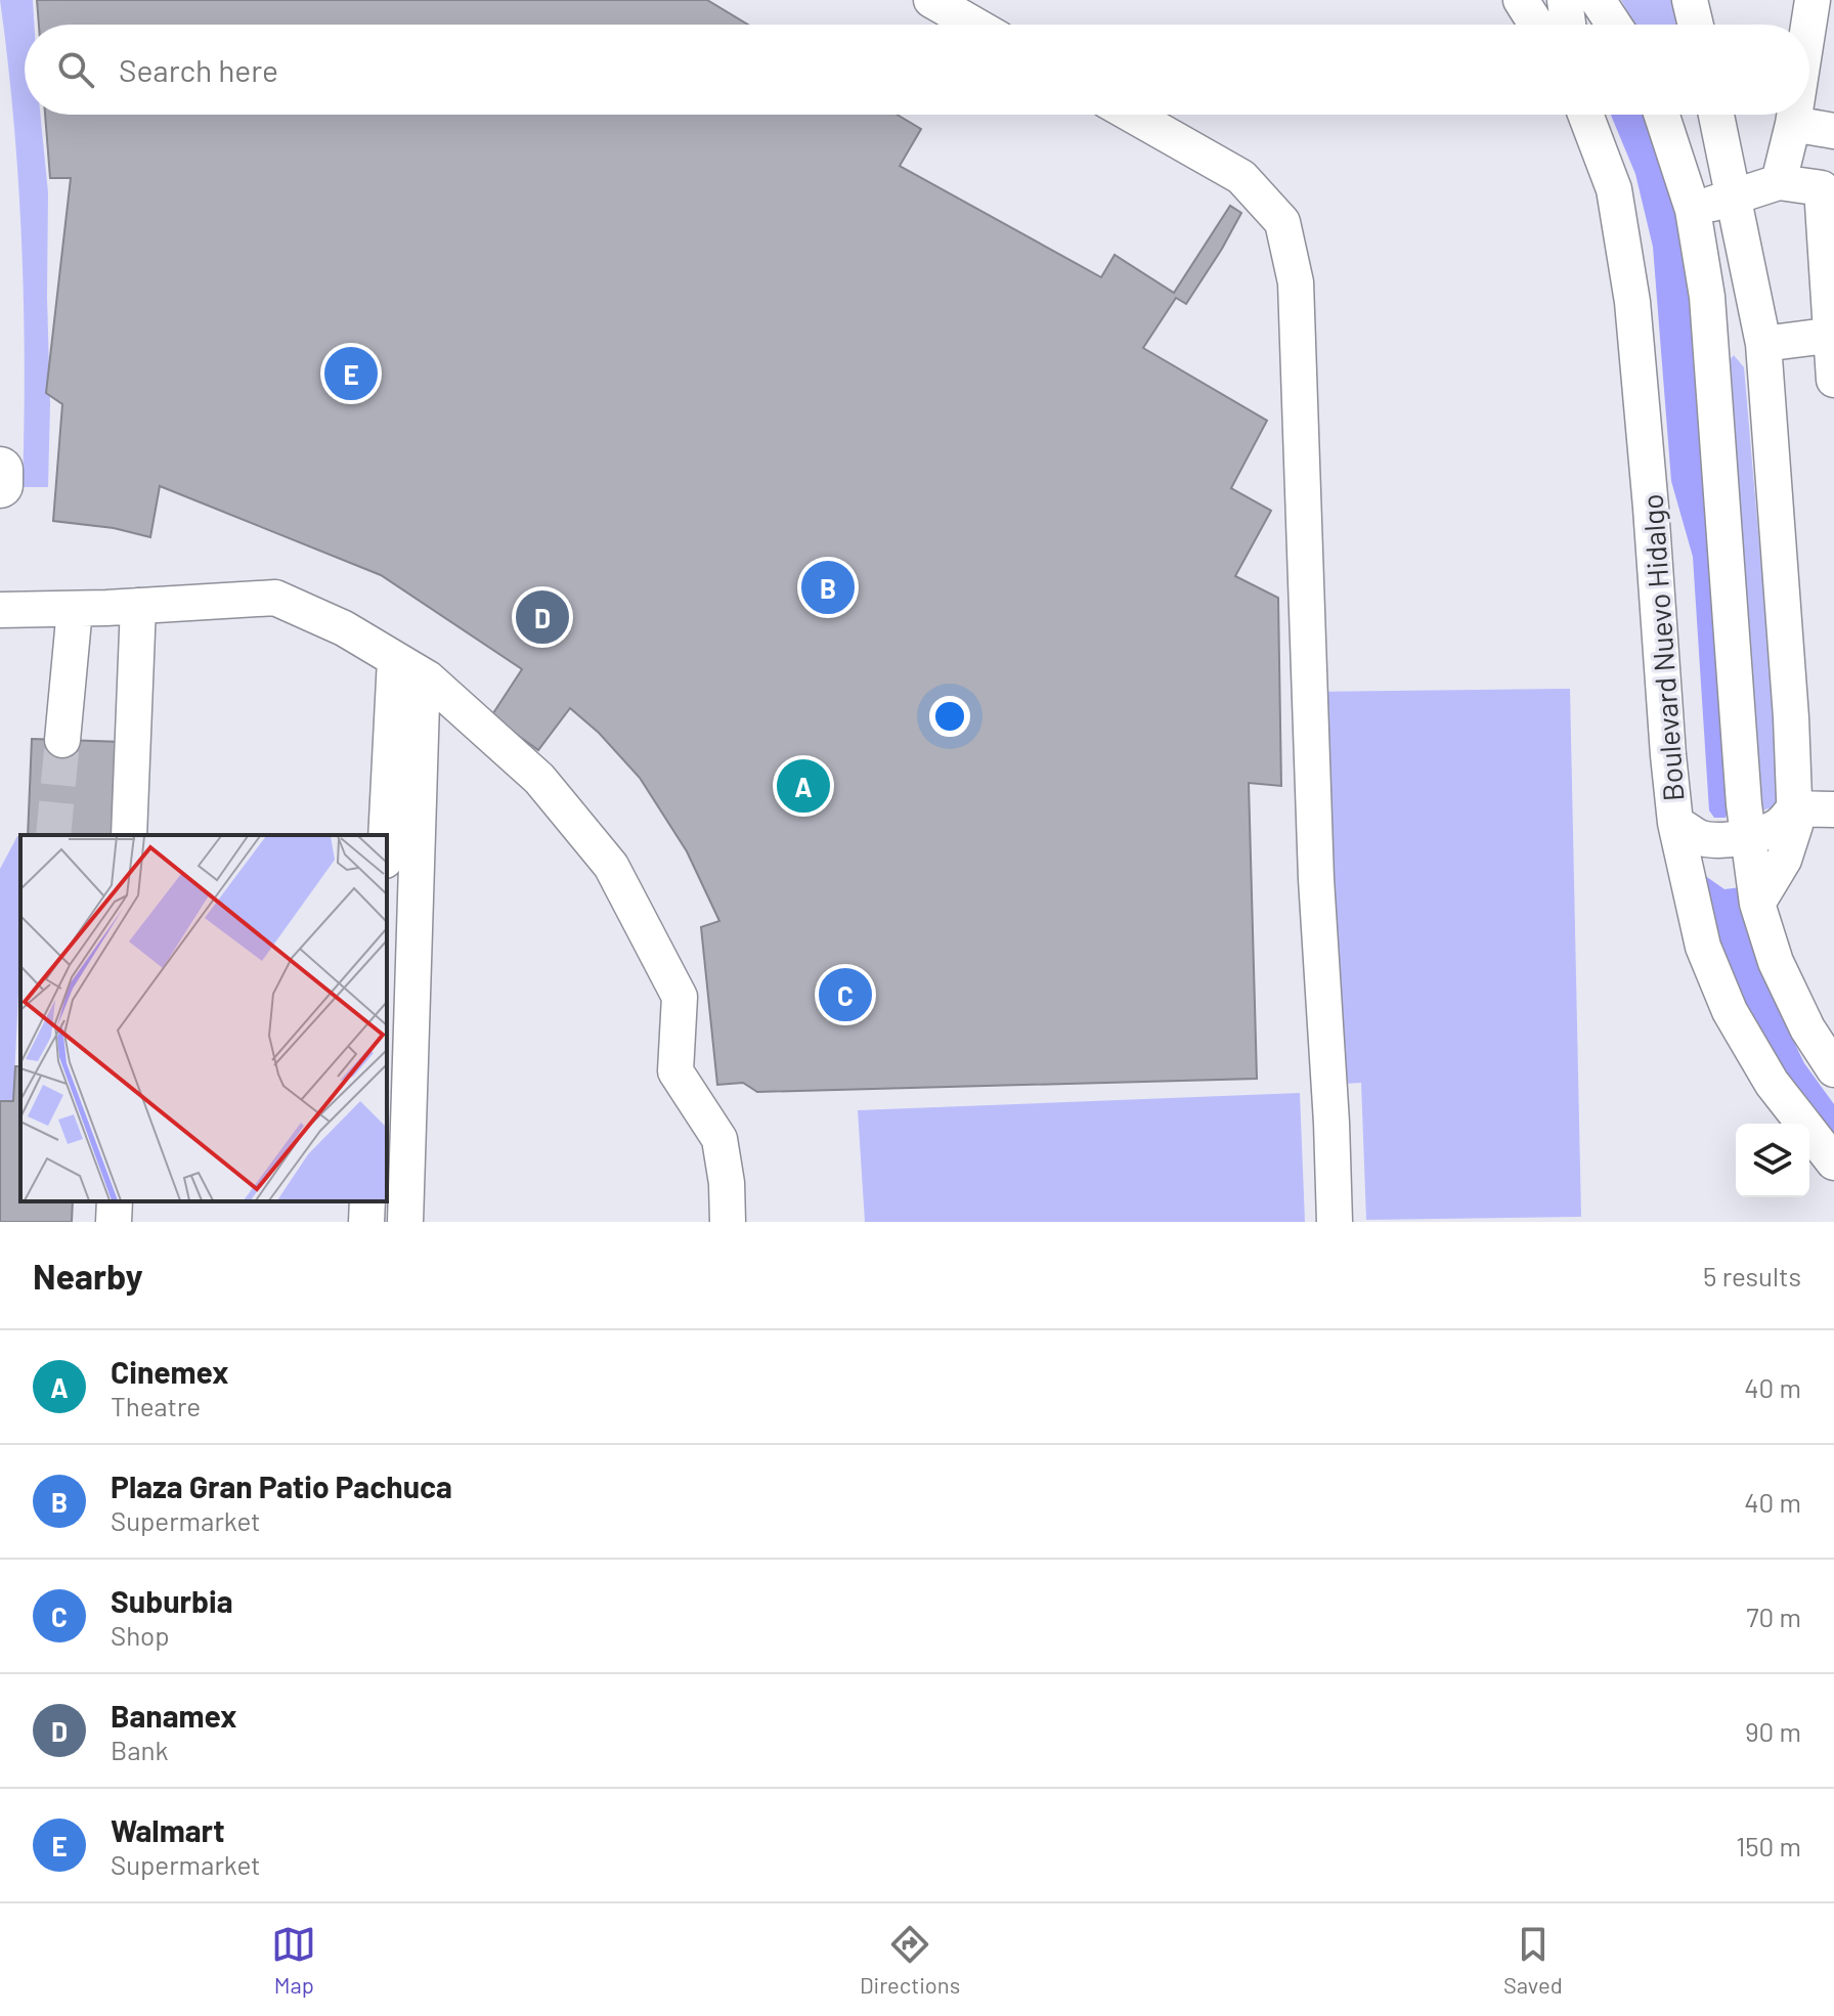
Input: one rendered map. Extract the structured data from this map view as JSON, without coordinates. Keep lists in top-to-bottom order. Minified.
{"streets":{"street":["Boulevard Nuevo Hidalgo"]},"page":{"search":"Search here","pins":["E","B","D","A","C"],"heading":["Nearby","5 results"],"list":[{"mark":"A","name":"Cinemex","note":"Theatre","value":"40 m"},{"mark":"B","name":"Plaza Gran Patio Pachuca","note":"Supermarket","value":"40 m"},{"mark":"C","name":"Suburbia","note":"Shop","value":"70 m"},{"mark":"D","name":"Banamex","note":"Bank","value":"90 m"},{"mark":"E","name":"Walmart","note":"Supermarket","value":"150 m"}],"nav":["Map","Directions","Saved"]}}
